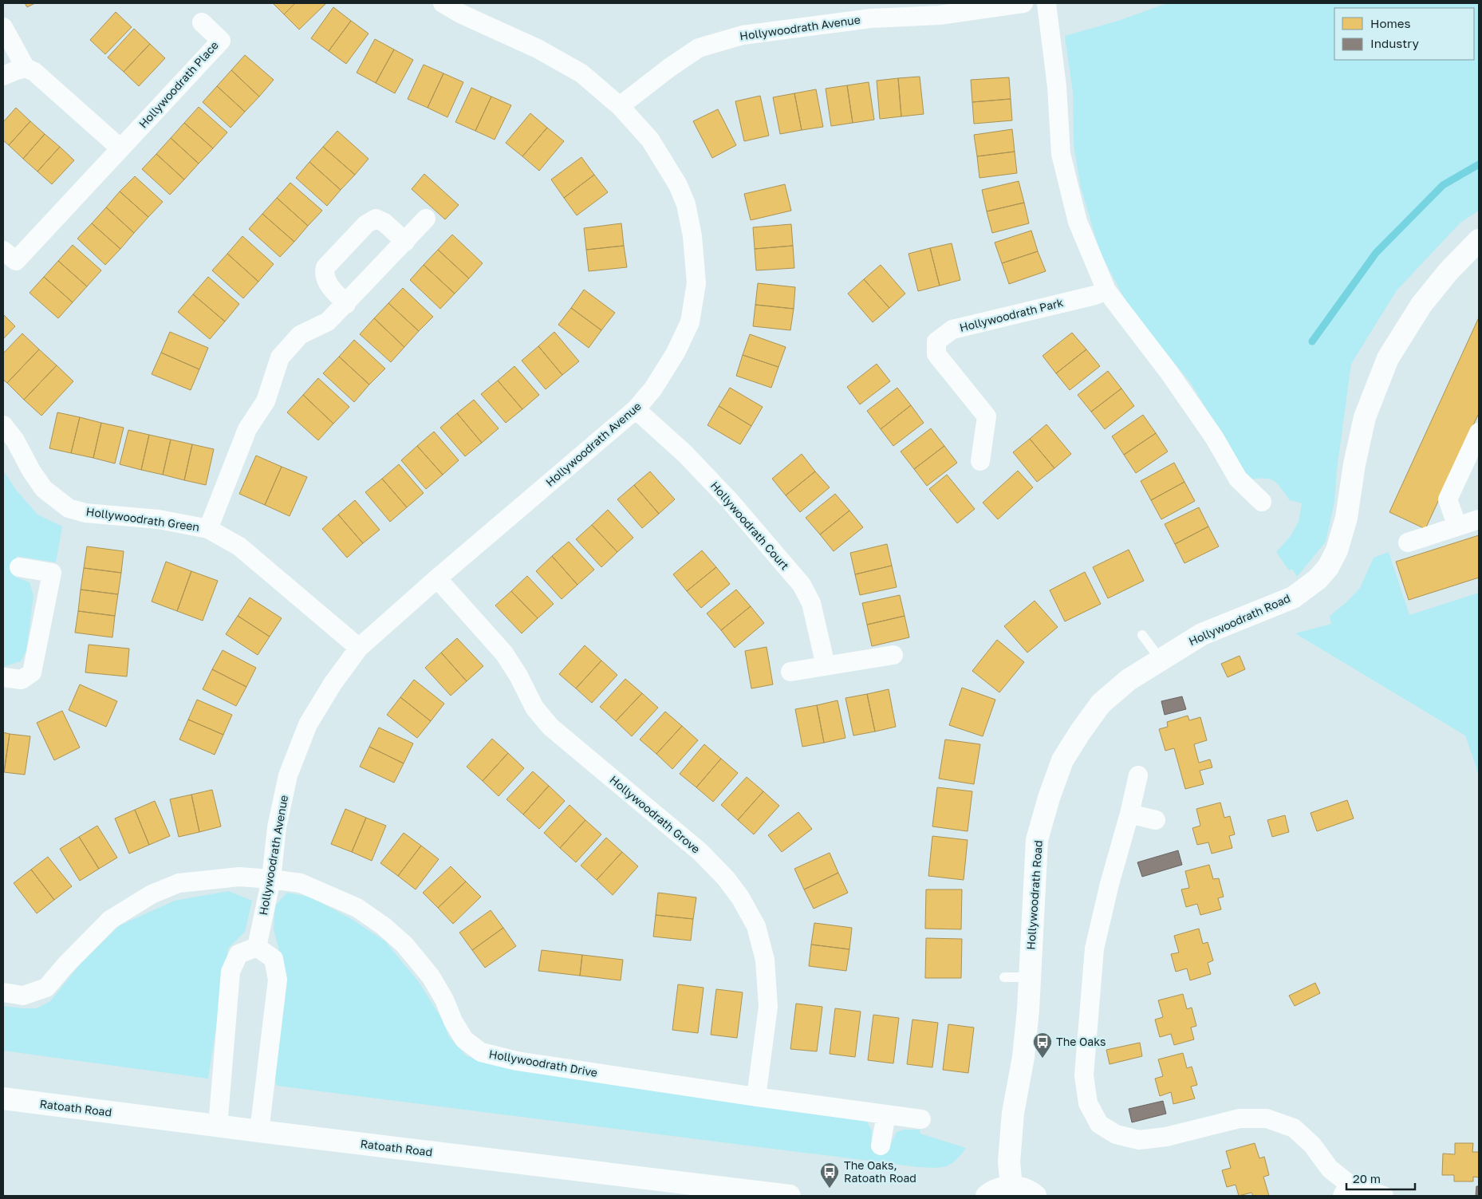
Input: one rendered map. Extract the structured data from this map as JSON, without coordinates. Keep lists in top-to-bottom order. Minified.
{"streets":{"main road":["Hollywoodrath Road","Ratoath Road"],"street":["Hollywoodrath Avenue","Hollywoodrath Place","Hollywoodrath Park","Hollywoodrath Green","Hollywoodrath Court","Hollywoodrath Grove","Hollywoodrath Drive"]},"crossings":[["Hollywoodrath Avenue","Hollywoodrath Green"],["Hollywoodrath Avenue","Hollywoodrath Court"],["Hollywoodrath Avenue","Hollywoodrath Grove"],["Hollywoodrath Avenue","Hollywoodrath Drive"],["Hollywoodrath Grove","Hollywoodrath Drive"]],"places":{"bus stop":["The Oaks","The Oaks, Ratoath Road"]},"legend":["Homes","Industry"],"scale_bar":"20 m"}
